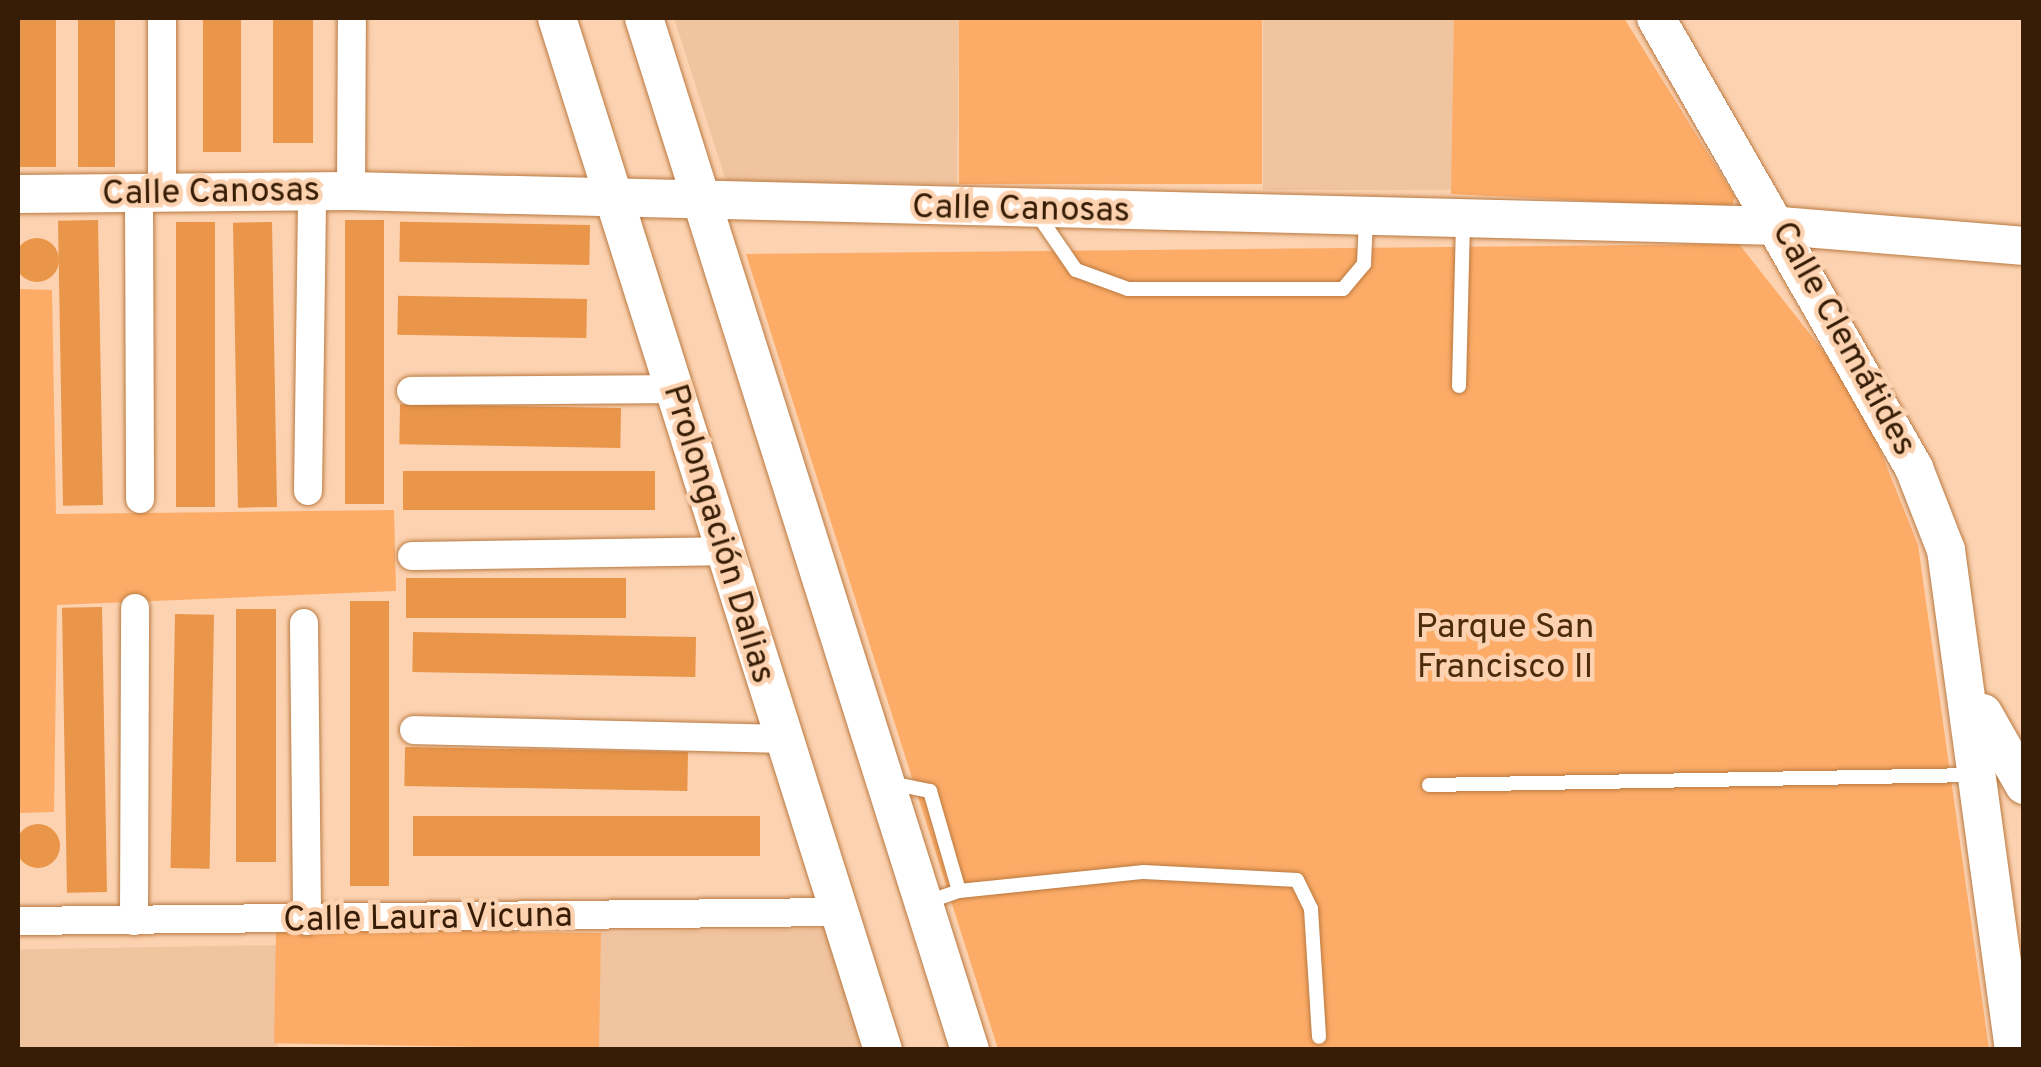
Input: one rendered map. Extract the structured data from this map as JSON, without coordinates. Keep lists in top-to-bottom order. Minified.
{"streets":{"main road":["Calle Canosas","Calle Clemátides","Prolongación Dalias"],"street":["Calle Laura Vicuna"]},"crossings":[["Calle Canosas","Calle Clemátides"],["Calle Canosas","Prolongación Dalias"],["Prolongación Dalias","Calle Laura Vicuna"]],"parks":["Parque San Francisco II"]}
